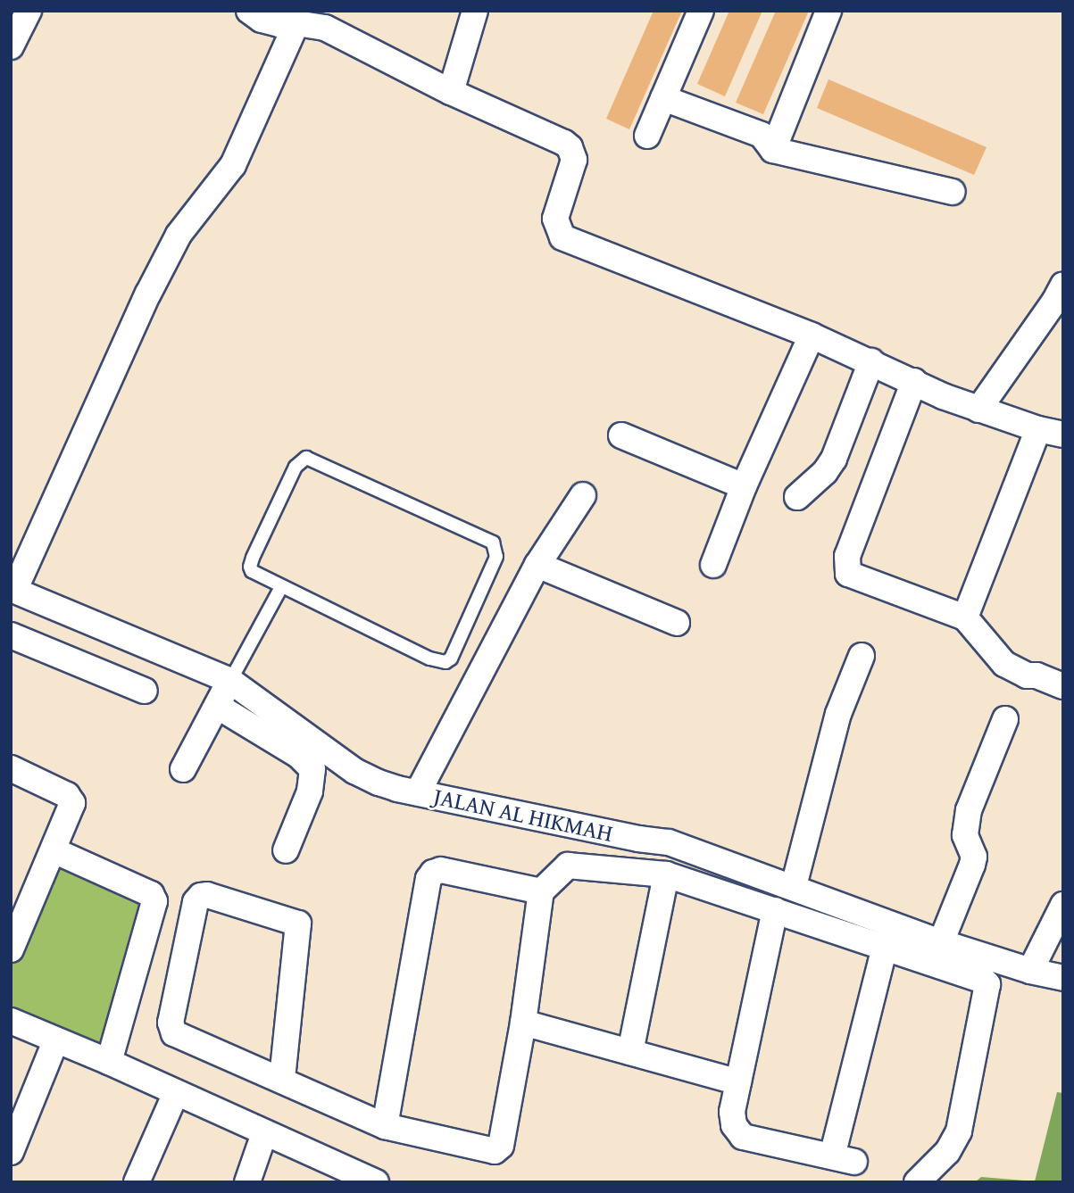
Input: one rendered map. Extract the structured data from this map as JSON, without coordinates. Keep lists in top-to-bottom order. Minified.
{"streets":{"street":["JALAN AL HIKMAH"]}}
